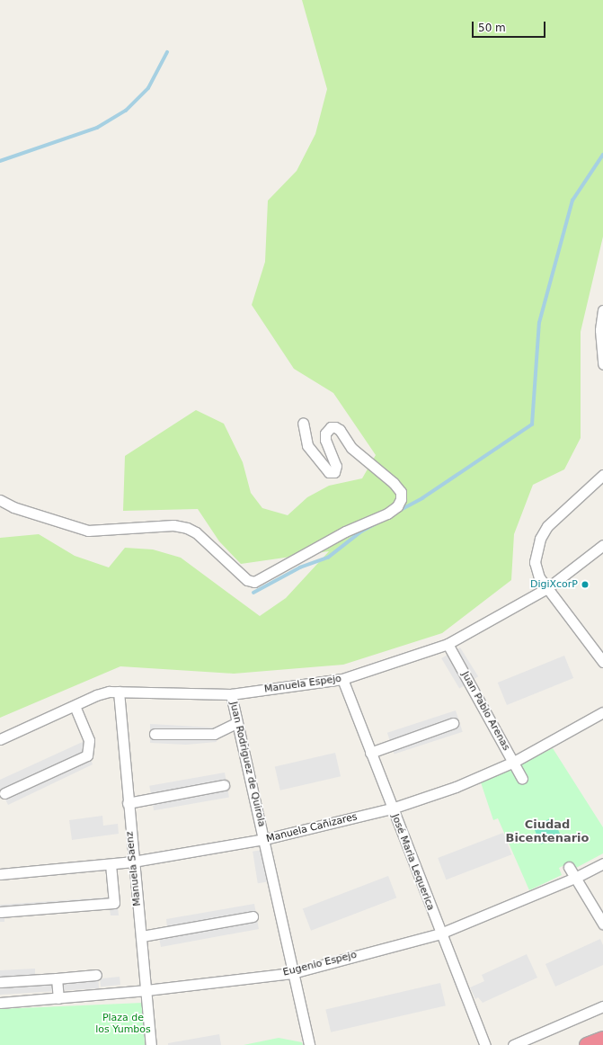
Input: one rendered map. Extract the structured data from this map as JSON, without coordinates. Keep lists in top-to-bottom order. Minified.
{"streets":{"street":["Manuela Espejo","Juan Pablo Arenas","Juan Rodriguez de Quirola","Manuela Cañizares","José Maria Lequerica","Manuela Saenz","Eugenio Espejo"]},"crossings":[["Manuela Espejo","Juan Pablo Arenas"],["Manuela Espejo","Juan Rodriguez de Quirola"],["Manuela Espejo","José Maria Lequerica"],["Manuela Espejo","Manuela Saenz"],["Juan Pablo Arenas","Manuela Cañizares"],["Juan Rodriguez de Quirola","Manuela Cañizares"],["Juan Rodriguez de Quirola","Eugenio Espejo"],["Manuela Cañizares","José Maria Lequerica"],["Manuela Cañizares","Manuela Saenz"],["José Maria Lequerica","Eugenio Espejo"],["Manuela Saenz","Eugenio Espejo"]],"districts":["Ciudad Bicentenario"],"parks":["Plaza de los Yumbos"],"places":["DigiXcorP"],"scale_bar":"50 m"}
